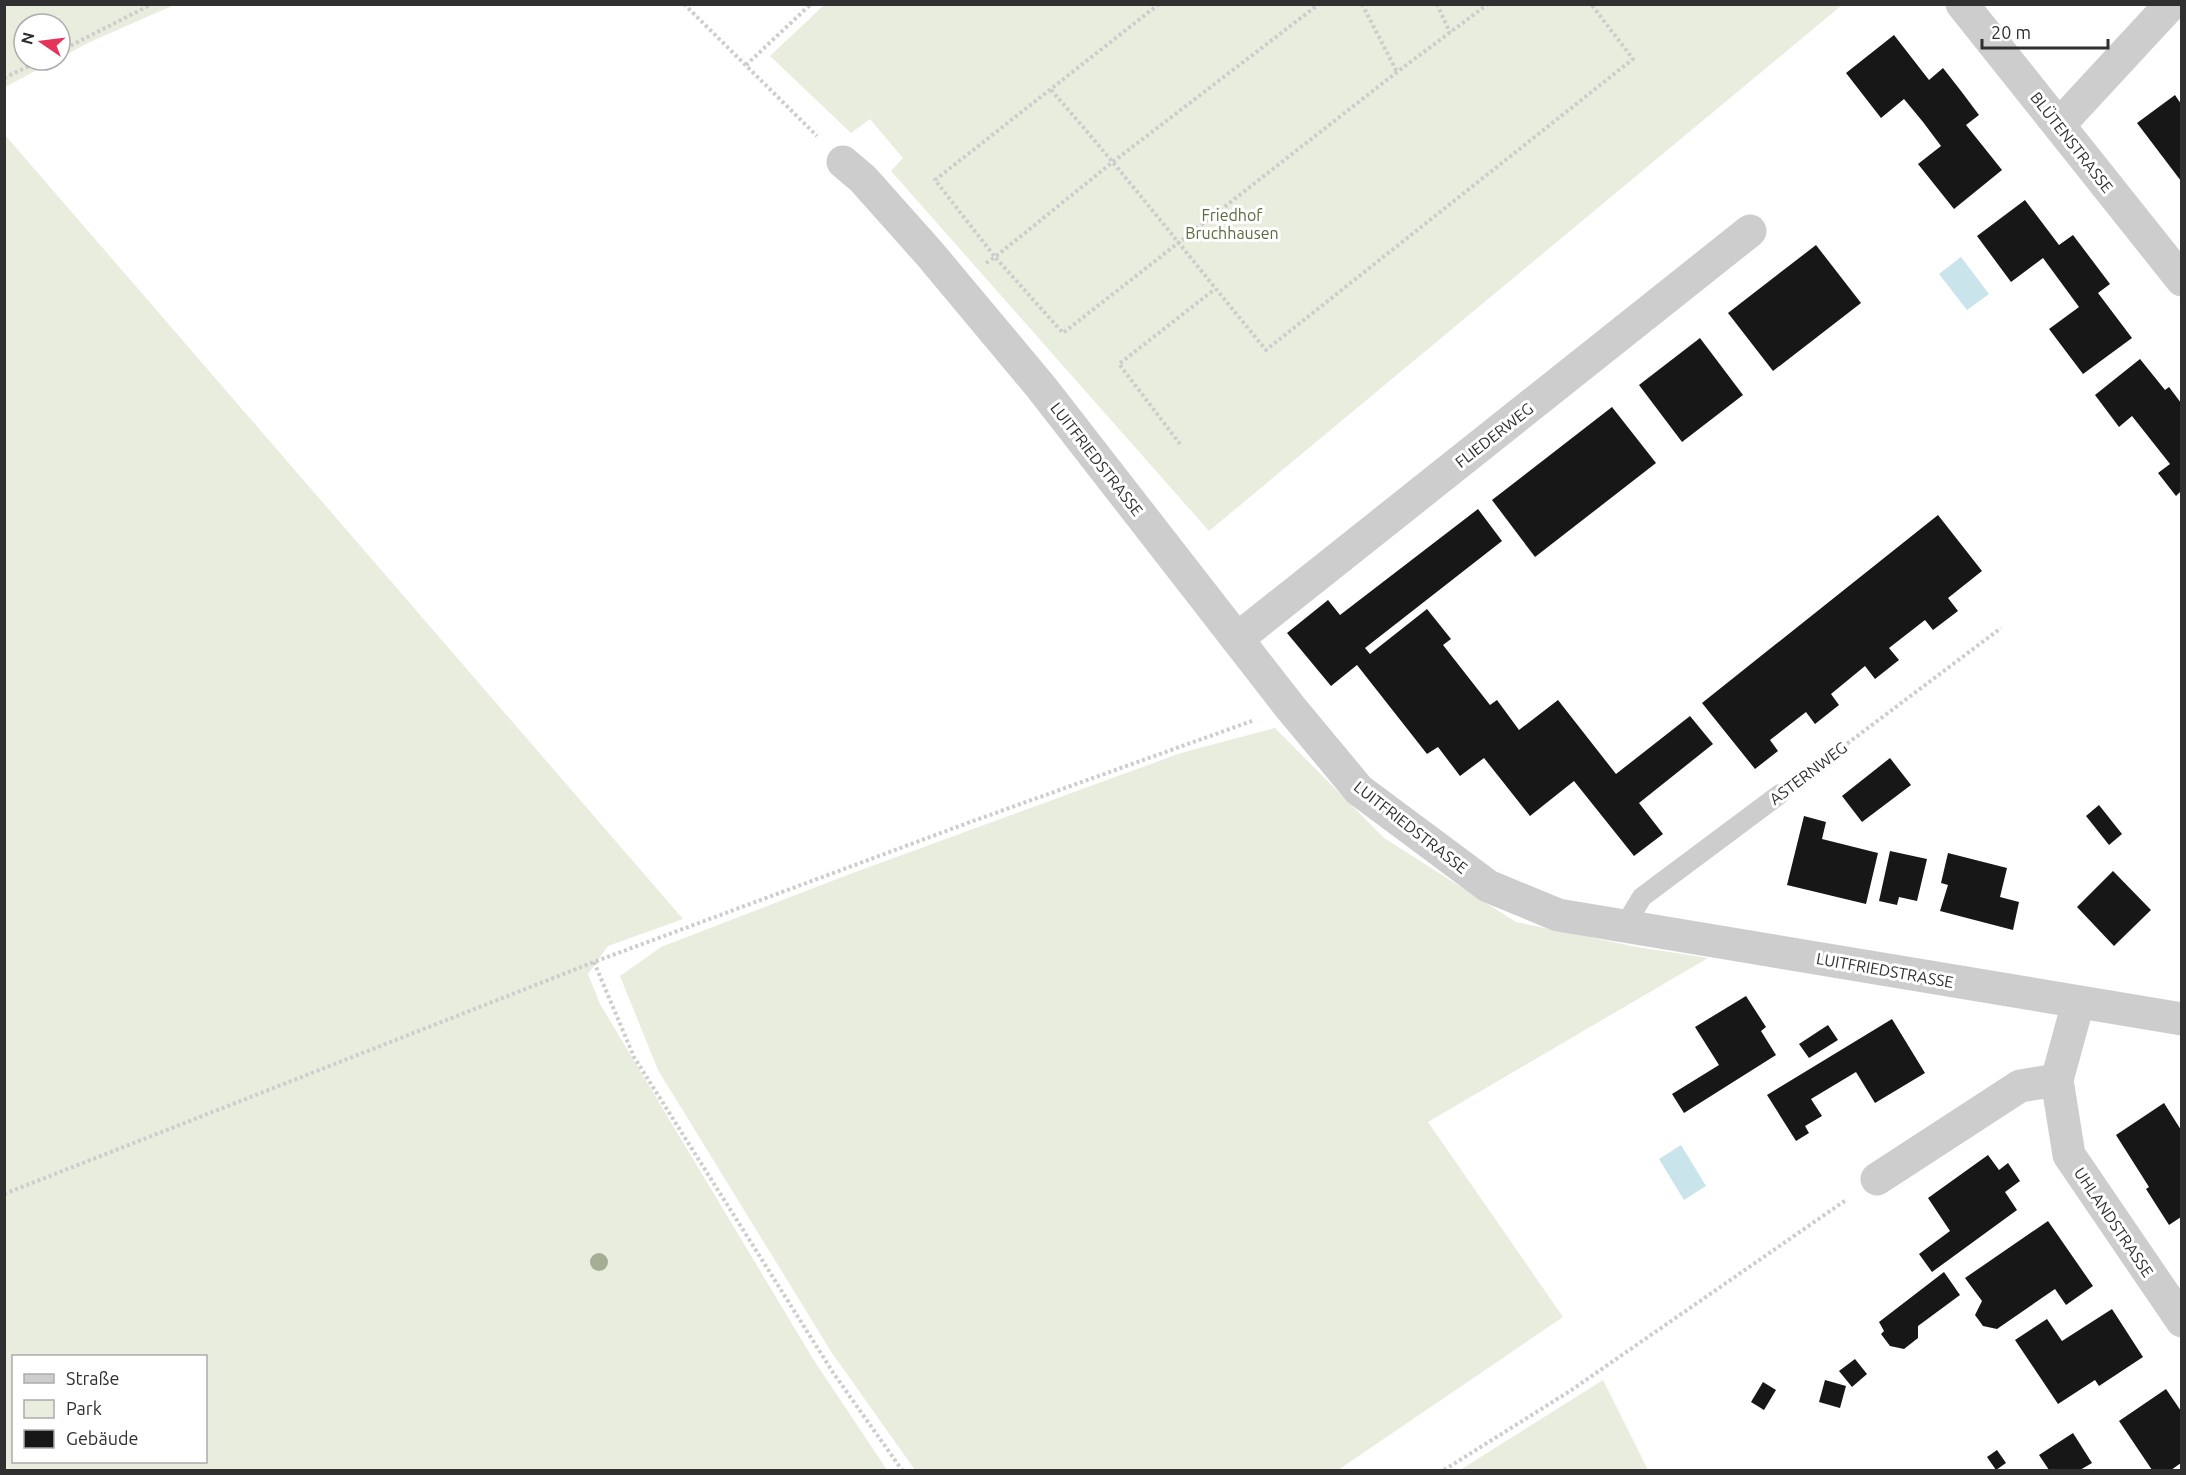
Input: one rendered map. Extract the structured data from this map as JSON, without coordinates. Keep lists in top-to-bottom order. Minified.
{"streets":{"street":["BLÜTENSTRASSE","FLIEDERWEG","LUITFRIEDSTRASSE","UHLANDSTRASSE"],"lane":["ASTERNWEG"]},"crossings":[["FLIEDERWEG","LUITFRIEDSTRASSE"],["LUITFRIEDSTRASSE","ASTERNWEG"],["LUITFRIEDSTRASSE","UHLANDSTRASSE"]],"parks":["Friedhof Bruchhausen"],"legend":["Straße","Park","Gebäude"],"scale_bar":"20 m","north":"left"}
